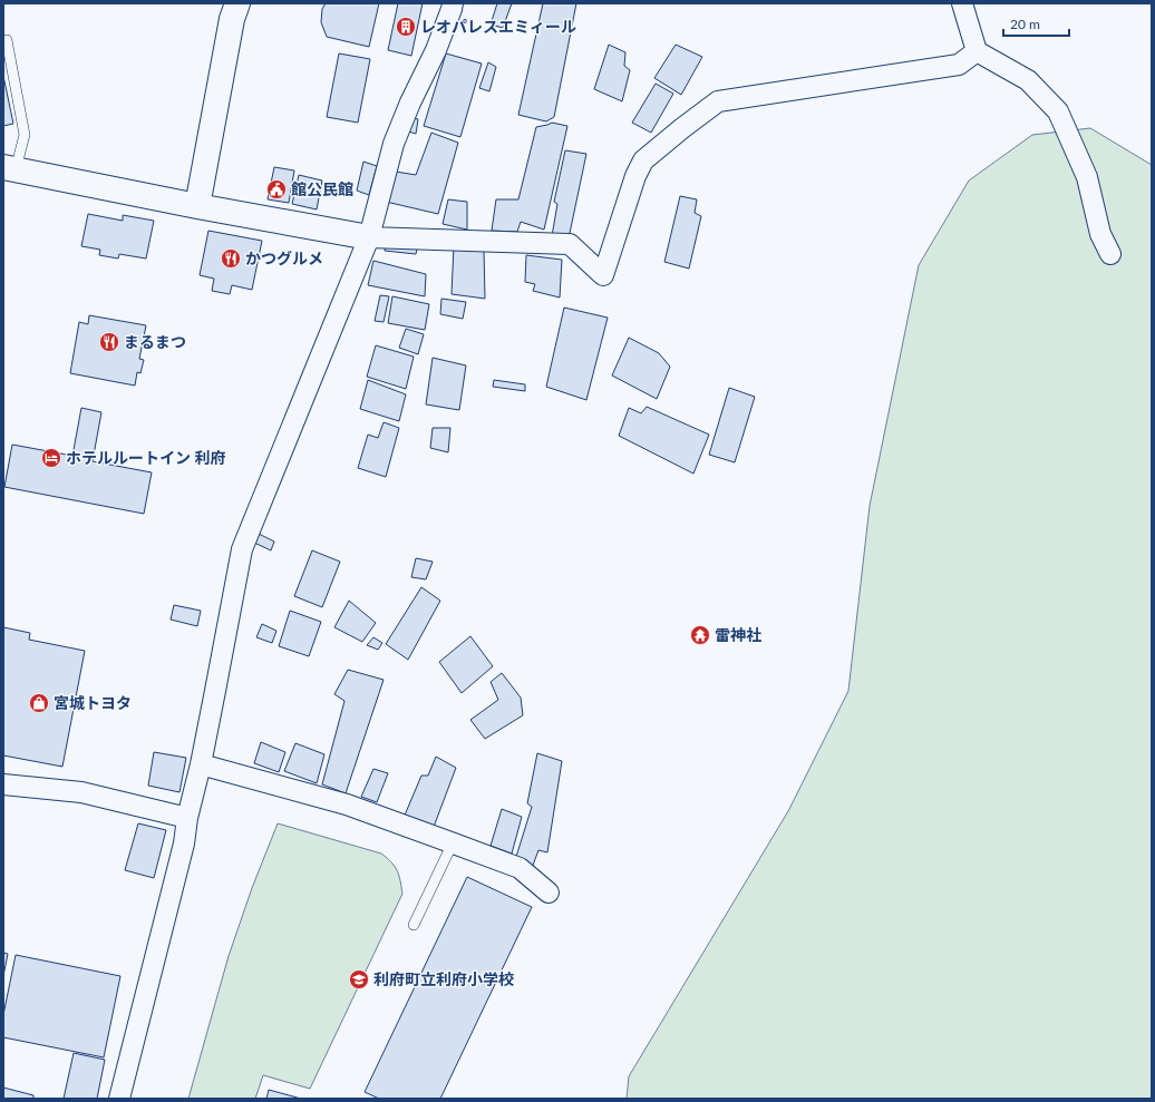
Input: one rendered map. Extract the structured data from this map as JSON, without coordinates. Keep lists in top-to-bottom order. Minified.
{"places":{"building":["レオパレスエミィール"],"public building":["館公民館"],"restaurant":["かつグルメ","まるまつ"],"hotel":["ホテルルートイン 利府"],"temple":["雷神社"],"shop":["宮城トヨタ"],"school or university":["利府町立利府小学校"]},"scale_bar":"20 m"}
